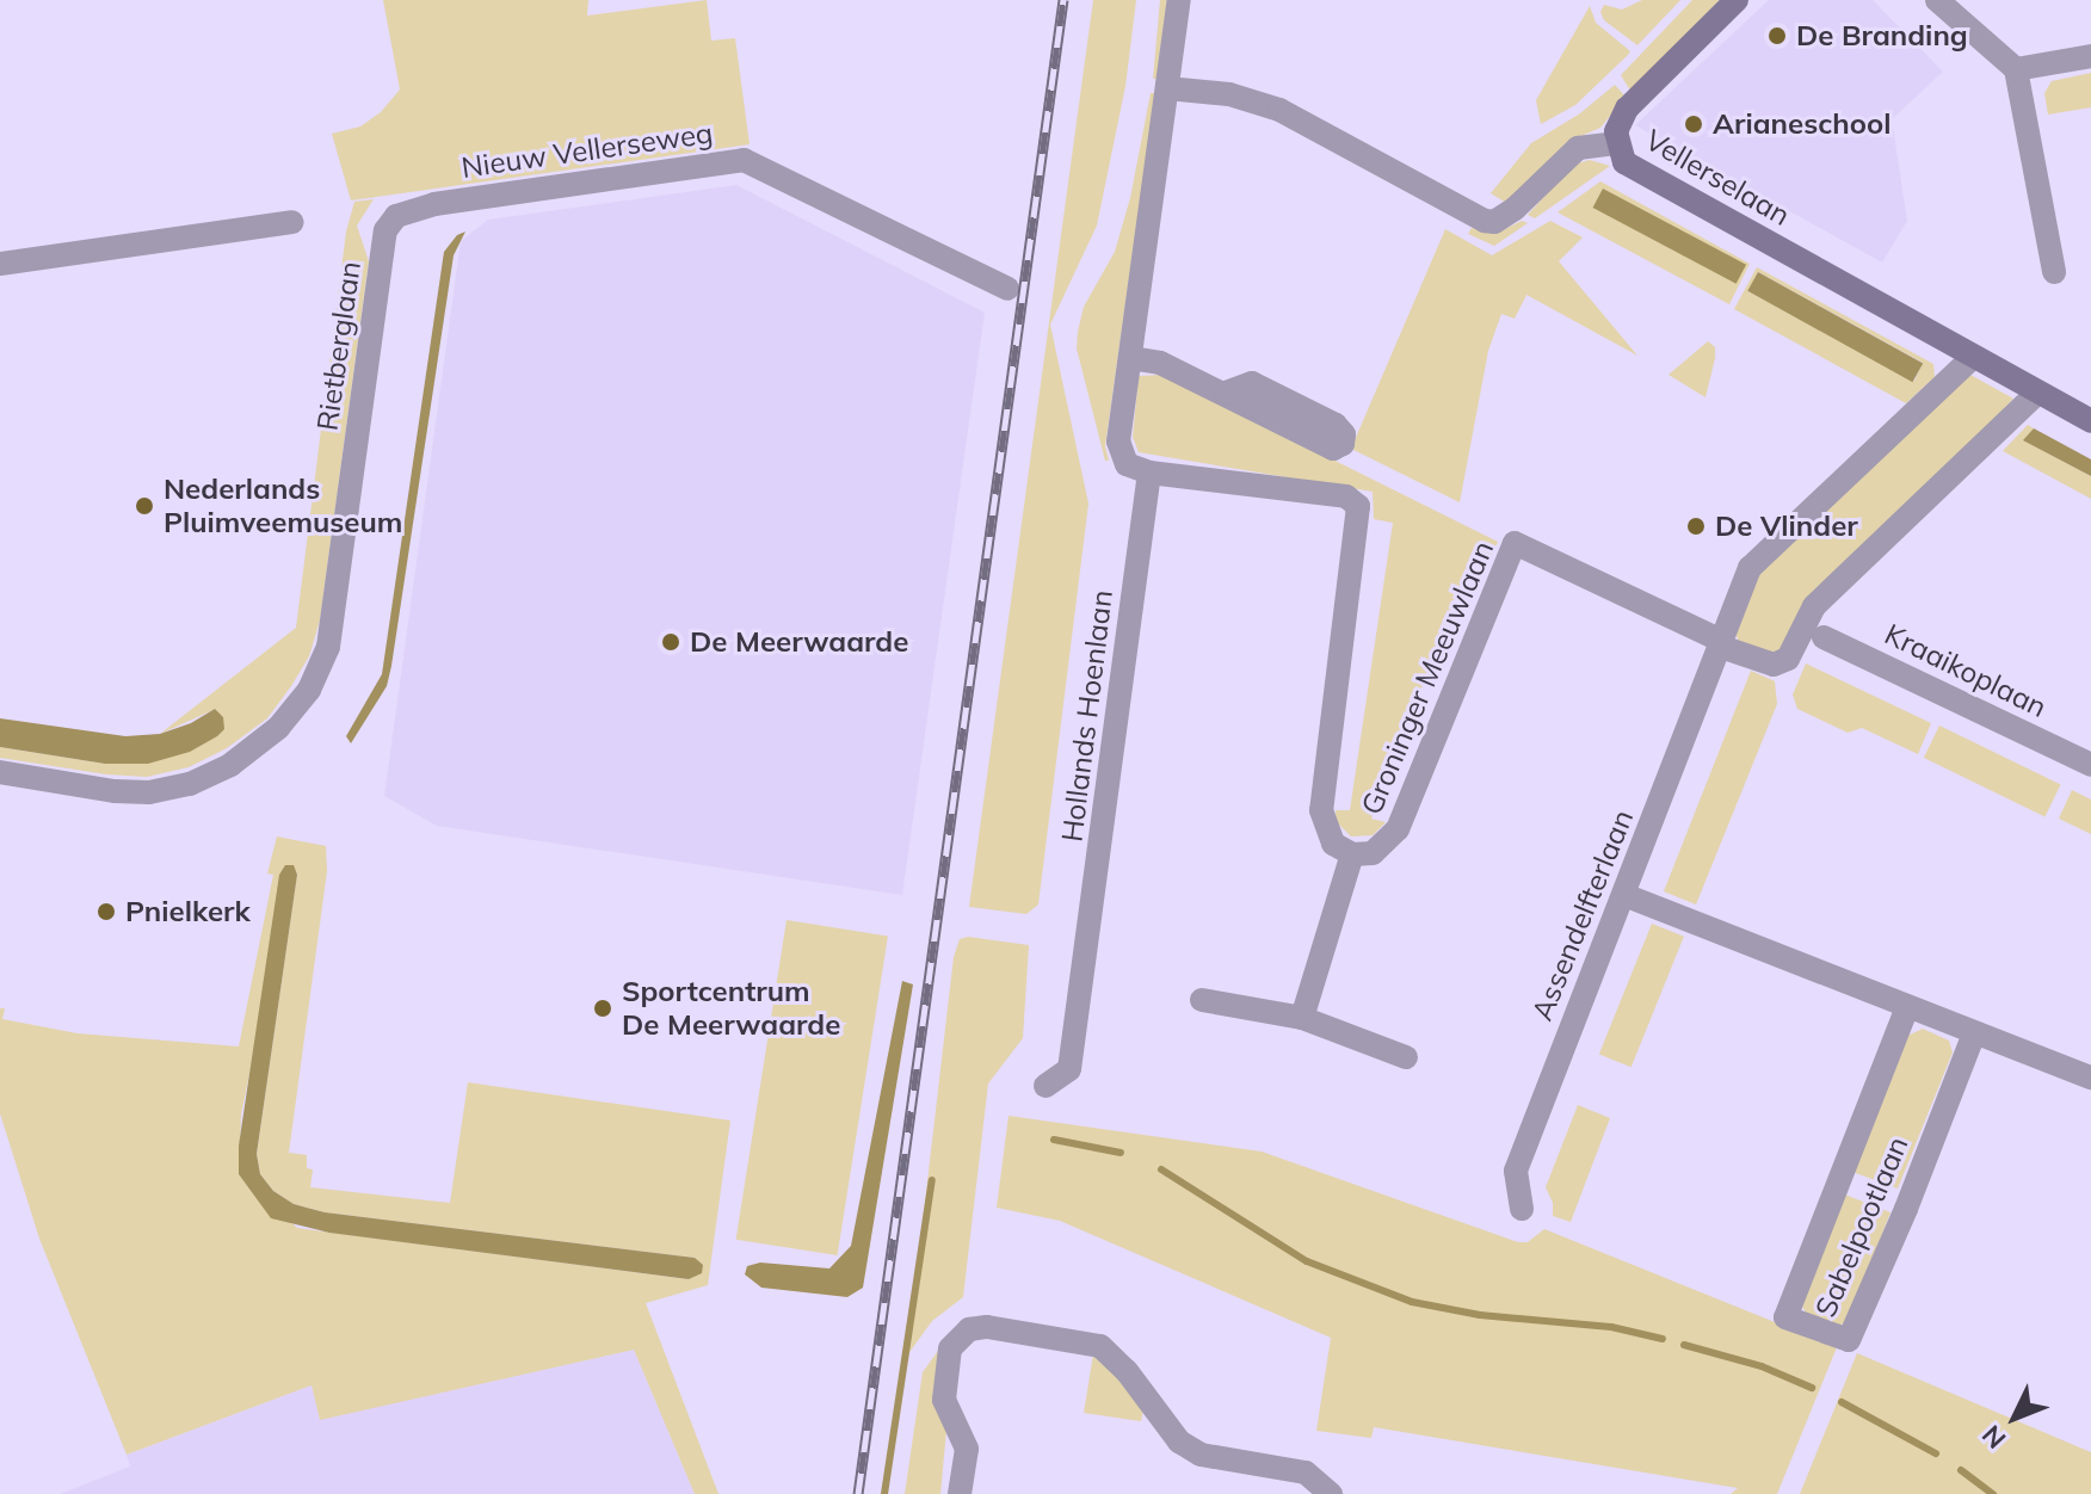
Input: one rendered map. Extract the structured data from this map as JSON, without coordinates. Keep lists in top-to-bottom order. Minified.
{"streets":{"street":["Nieuw Vellerseweg","Vellerselaan","Rietberglaan","Kraaikoplaan","Groninger Meeuwlaan","Hollands Hoenlaan","Assendelfterlaan","Sabelpootlaan"]},"crossings":[["Nieuw Vellerseweg","Rietberglaan"],["Vellerselaan","Assendelfterlaan"],["Groninger Meeuwlaan","Hollands Hoenlaan"],["Groninger Meeuwlaan","Assendelfterlaan"]],"places":["De Branding","Arianeschool","Nederlands Pluimveemuseum","De Vlinder","De Meerwaarde","Pnielkerk","Sportcentrum De Meerwaarde"],"north":"bottom left"}
